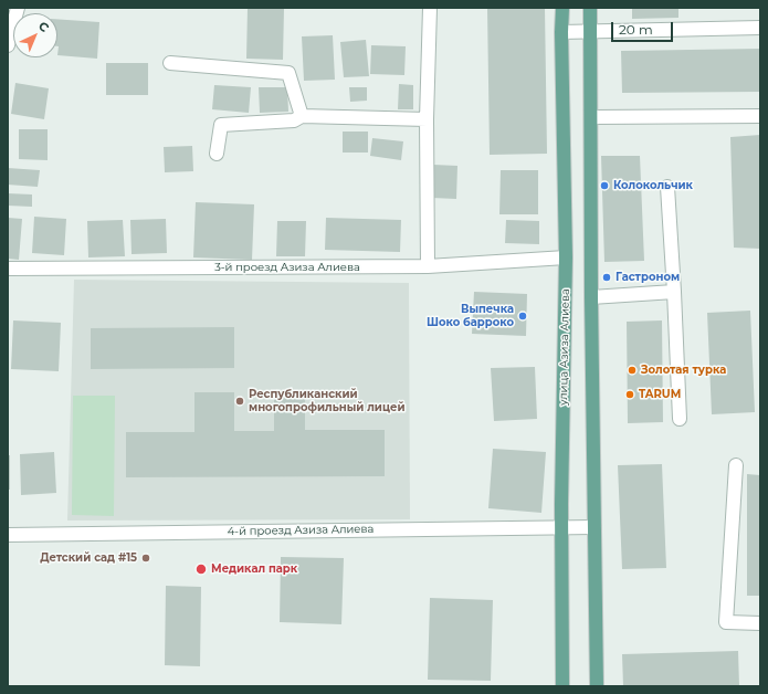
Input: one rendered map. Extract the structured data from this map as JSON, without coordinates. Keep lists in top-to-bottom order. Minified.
{"streets":{"main road":["улица Азиза Алиева"],"street":["3-й проезд Азиза Алиева","4-й проезд Азиза Алиева"]},"crossings":[["3-й проезд Азиза Алиева","улица Азиза Алиева"],["улица Азиза Алиева","4-й проезд Азиза Алиева"]],"places":["Колокольчик","Гастроном","Выпечка Шоко барроко","Золотая турка","TARUM","Республиканский многопрофильный лицей","Детский сад #15","Медикал парк"],"scale_bar":"20 m","north":"top right"}
